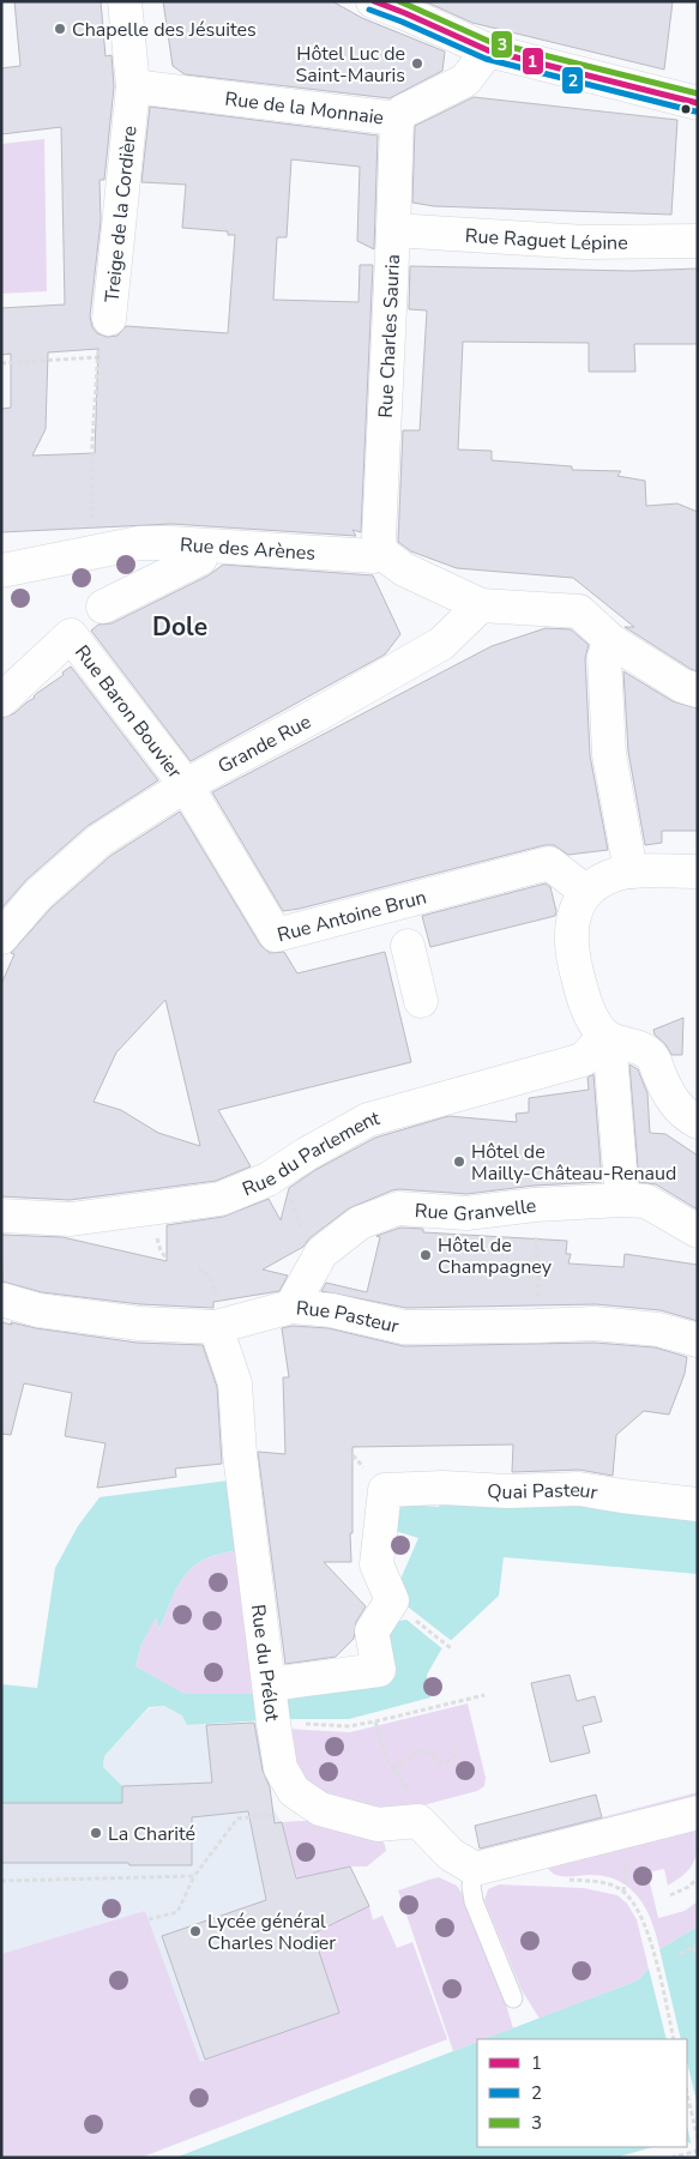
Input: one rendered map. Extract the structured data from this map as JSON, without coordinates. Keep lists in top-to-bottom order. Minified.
{"streets":{"street":["Rue de la Monnaie","Treige de la Cordière","Rue Raguet Lépine","Rue Charles Sauria","Rue des Arènes","Rue Baron Bouvier","Grande Rue","Rue Antoine Brun","Rue du Parlement","Rue Granvelle","Rue Pasteur","Quai Pasteur","Rue du Prélot"]},"crossings":[["Rue de la Monnaie","Treige de la Cordière"],["Rue de la Monnaie","Rue Charles Sauria"],["Treige de la Cordière","Rue des Arènes"],["Rue Raguet Lépine","Rue Charles Sauria"],["Rue Charles Sauria","Rue des Arènes"],["Rue Baron Bouvier","Grande Rue"],["Rue Baron Bouvier","Rue Antoine Brun"],["Grande Rue","Rue Antoine Brun"],["Rue Granvelle","Rue Pasteur"],["Rue Pasteur","Rue du Prélot"]],"districts":["Dole"],"places":["Chapelle des Jésuites","Hôtel Luc de Saint-Mauris","Hôtel de Mailly-Château-Renaud","Hôtel de Champagney","La Charité","Lycée général Charles Nodier"],"lines":["transit line 1","transit line 3","transit line 2"],"legend":["1","2","3"]}
